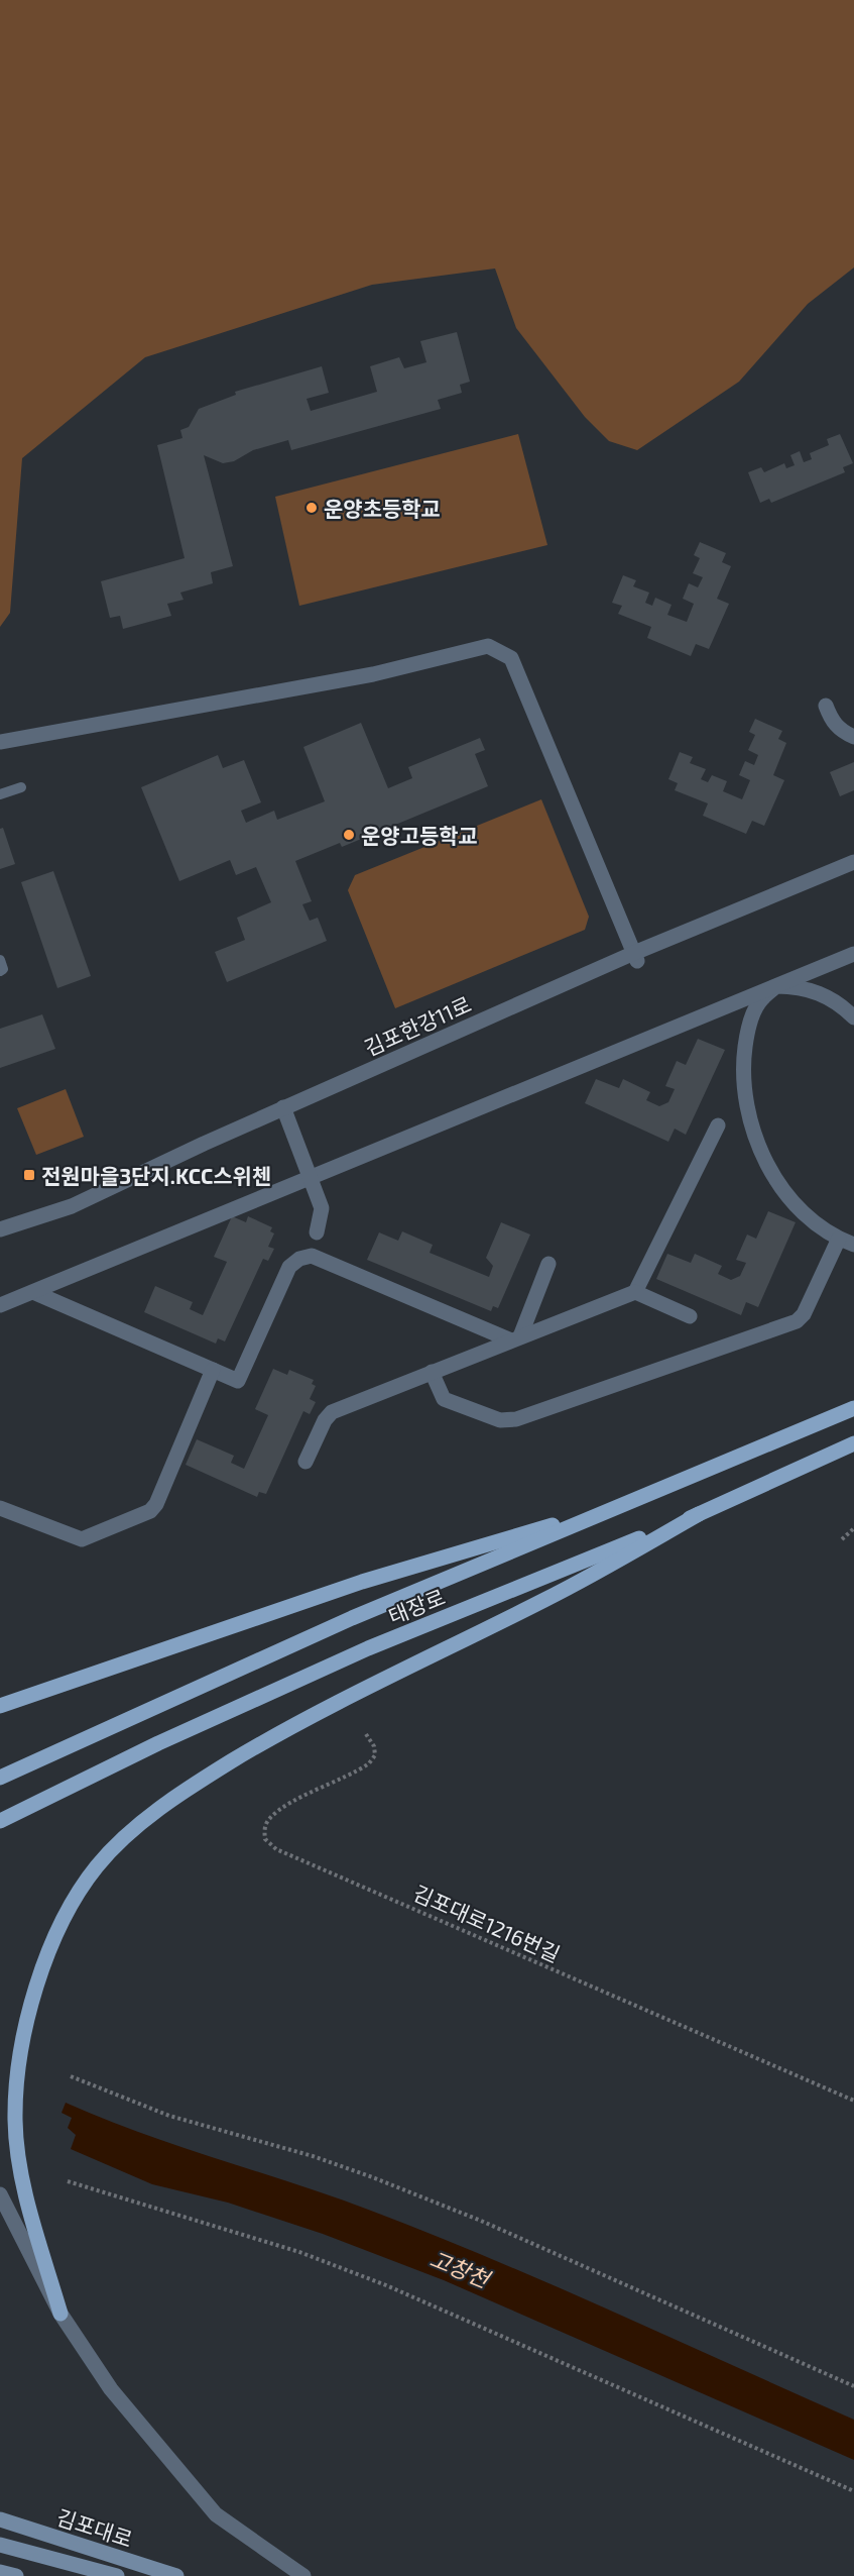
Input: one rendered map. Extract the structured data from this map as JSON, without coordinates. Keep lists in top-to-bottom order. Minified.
{"streets":{"main road":["태장로","김포대로"],"street":["김포한강11로"],"path":["김포대로1216번길"]},"water":["고창천"],"places":{"other":["운양초등학교","운양고등학교"],"transit":["전원마을3단지.KCC스위첸"]}}
